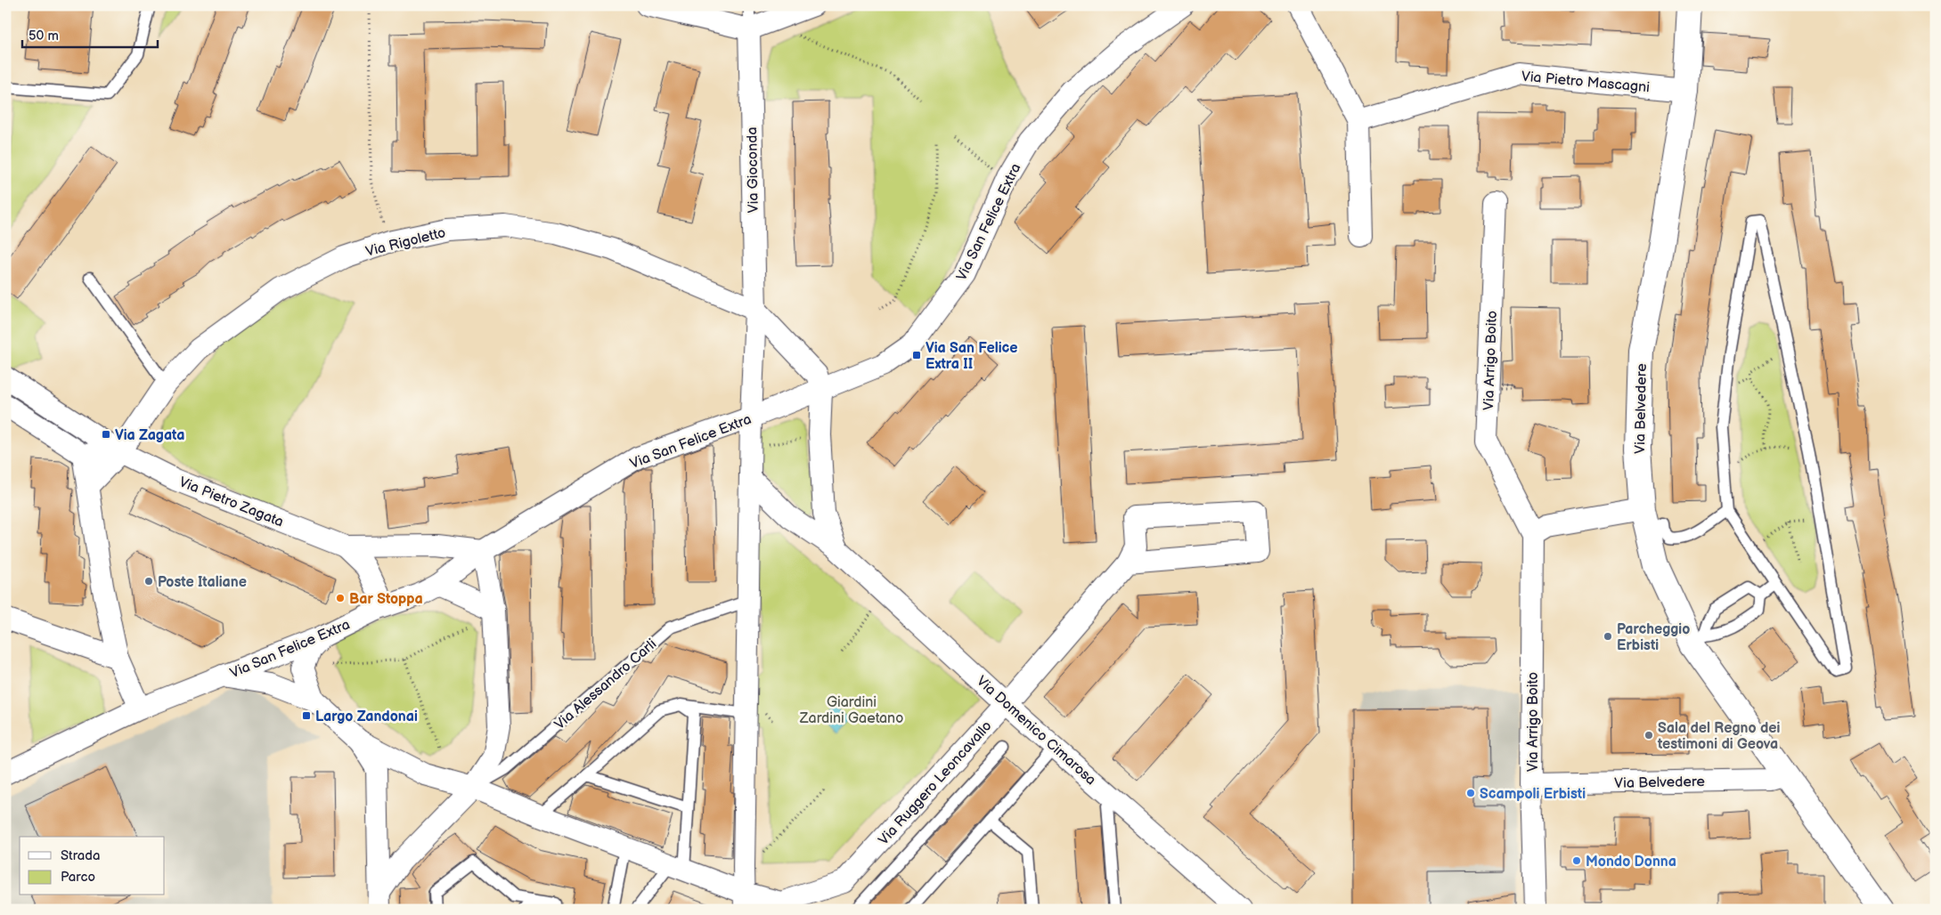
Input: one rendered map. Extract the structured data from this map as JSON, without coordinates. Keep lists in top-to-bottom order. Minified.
{"streets":{"street":["Via Pietro Mascagni","Via Gioconda","Via San Felice Extra","Via Rigoletto","Via Arrigo Boito","Via Belvedere","Via Pietro Zagata","Via Domenico Cimarosa","Via Ruggero Leoncavallo"],"lane":["Via Alessandro Carli"]},"crossings":[["Via Pietro Mascagni","Via Belvedere"],["Via Gioconda","Via San Felice Extra"],["Via Gioconda","Via Rigoletto"],["Via San Felice Extra","Via Pietro Zagata"],["Via San Felice Extra","Via Domenico Cimarosa"],["Via Rigoletto","Via Pietro Zagata"],["Via Arrigo Boito","Via Belvedere"],["Via Domenico Cimarosa","Via Ruggero Leoncavallo"]],"parks":["Giardini Zardini Gaetano"],"places":{"transit":["Via San Felice Extra II","Via Zagata","Largo Zandonai"],"other":["Poste Italiane","Bar Stoppa","Parcheggio Erbisti","Sala del Regno dei testimoni di Geova","Scampoli Erbisti","Mondo Donna"]},"legend":["Strada","Parco"],"scale_bar":"50 m"}
